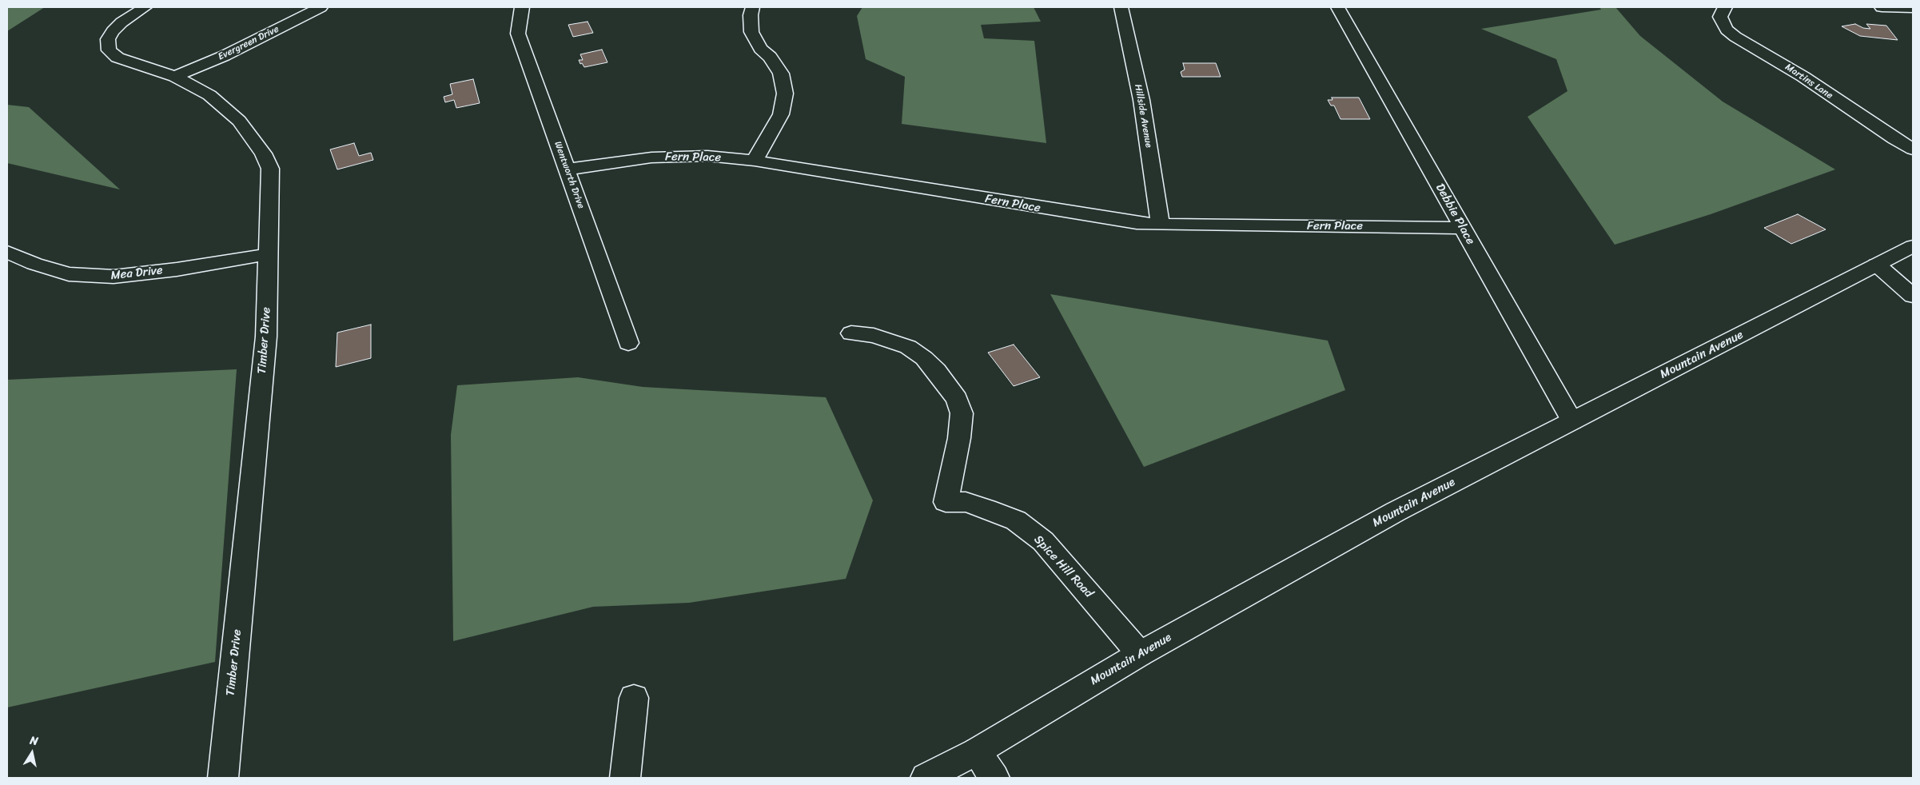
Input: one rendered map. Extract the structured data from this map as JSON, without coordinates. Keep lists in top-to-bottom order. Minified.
{"streets":{"street":["Evergreen Drive","Martins Lane","Hillside Avenue","Fern Place","Wentworth Drive","Debbie Place","Mea Drive","Timber Drive","Mountain Avenue","Spice Hill Road"]},"crossings":[["Evergreen Drive","Timber Drive"],["Hillside Avenue","Fern Place"],["Fern Place","Wentworth Drive"],["Fern Place","Debbie Place"],["Debbie Place","Mountain Avenue"],["Mea Drive","Timber Drive"],["Mountain Avenue","Spice Hill Road"]],"north":"top"}
